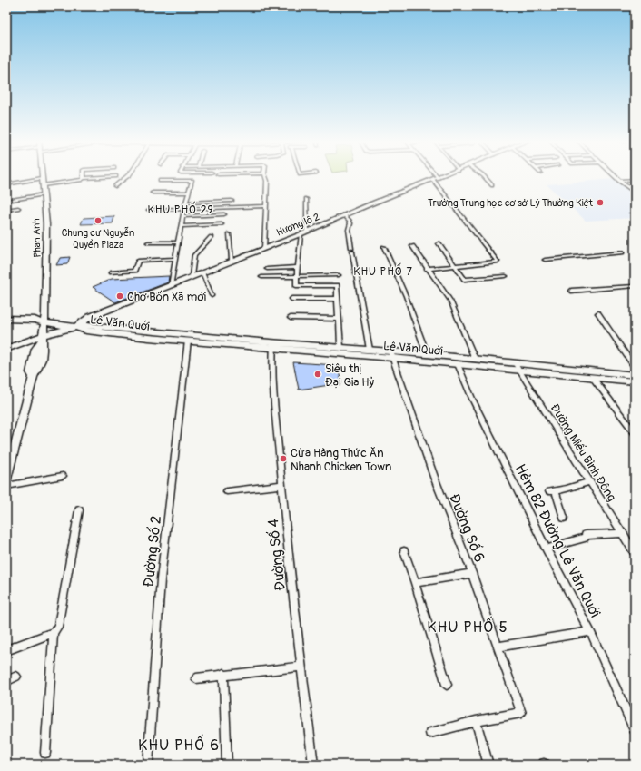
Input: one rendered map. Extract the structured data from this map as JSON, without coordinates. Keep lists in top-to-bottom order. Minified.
{"streets":{"main road":["Hương lộ 2","Phan Anh","Lê Văn Quới"],"street":["Đường Miếu Bình Đông","Đường Số 6","Hẻm 82 Đường Lê Văn Quới","Đường Số 2","Đường Số 4"]},"crossings":[["Hương lộ 2","Lê Văn Quới"],["Lê Văn Quới","Đường Miếu Bình Đông"],["Lê Văn Quới","Đường Số 6"],["Lê Văn Quới","Hẻm 82 Đường Lê Văn Quới"],["Lê Văn Quới","Đường Số 2"],["Lê Văn Quới","Đường Số 4"]],"districts":["KHU PHỐ 29","KHU PHỐ 7","KHU PHỐ 5","KHU PHỐ 6"],"places":["Trường Trung học cơ sở Lý Thường Kiệt","Chung cư Nguyễn Quyền Plaza","Chợ Bốn Xã mới","Siêu thị Đại Gia Hỷ","Cửa Hàng Thức Ăn Nhanh Chicken Town"]}
